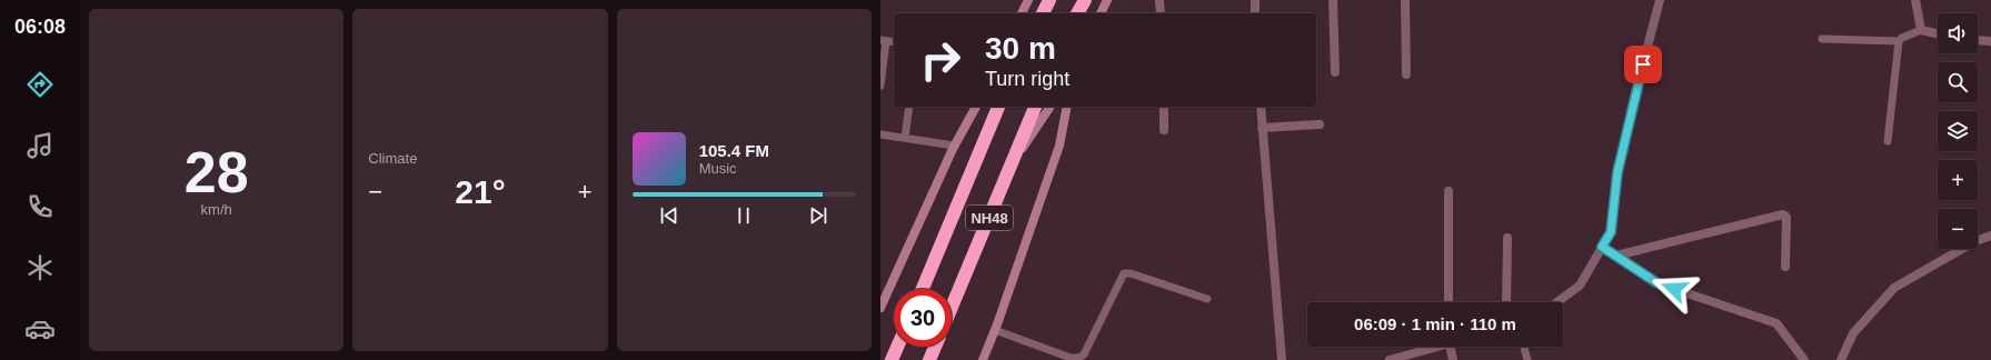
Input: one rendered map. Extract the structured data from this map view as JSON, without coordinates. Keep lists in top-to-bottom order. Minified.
{"streets":{"highway":["NH48"]},"page":{"tabs":"06:08","tile":[["28","km/h"],"Climate"],"map_buttons":["+","−"],"turn":["30 m","Turn right"],"song":["105.4 FM","Music"],"heat":["−","21°","+"],"limit":"30","trip":"06:09 · 1 min · 110 m"}}
